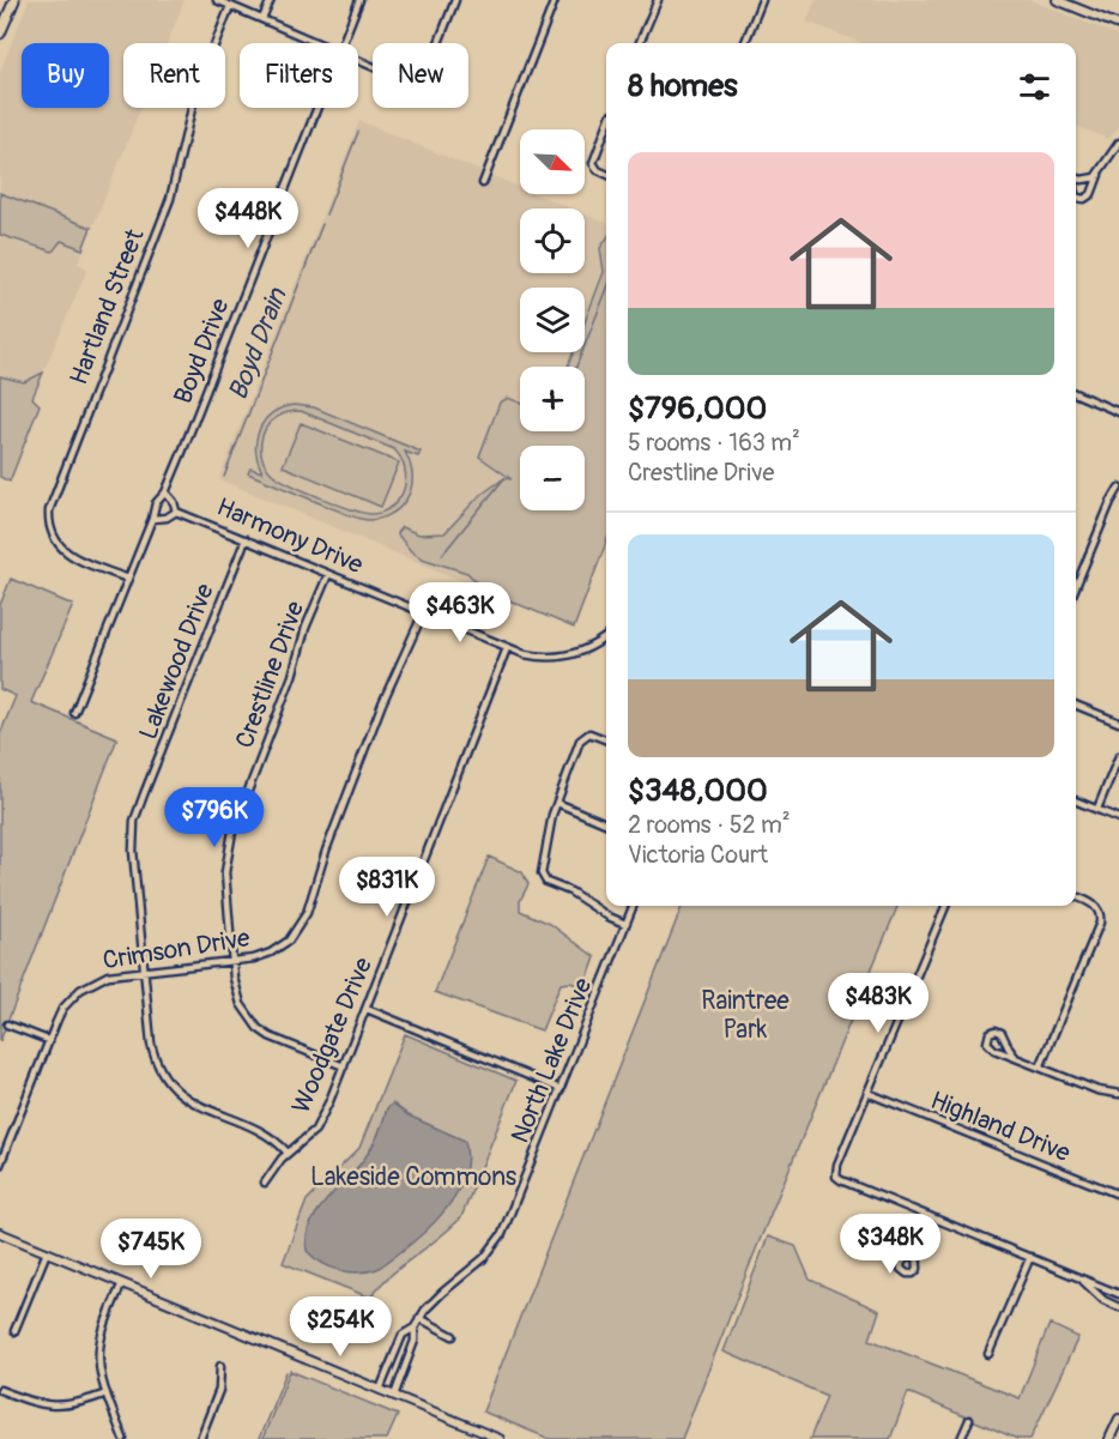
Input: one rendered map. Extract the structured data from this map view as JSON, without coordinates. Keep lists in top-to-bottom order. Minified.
{"streets":{"street":["Hartland Street","Boyd Drive","Harmony Drive","Lakewood Drive","Crestline Drive","Crimson Drive","Woodgate Drive","North Lake Drive","Highland Drive"]},"crossings":[["Hartland Street","Boyd Drive"],["Boyd Drive","Harmony Drive"],["Harmony Drive","Lakewood Drive"],["Harmony Drive","Crestline Drive"],["Harmony Drive","Crimson Drive"],["Harmony Drive","Woodgate Drive"],["Lakewood Drive","Crimson Drive"],["Lakewood Drive","Woodgate Drive"],["Crestline Drive","Crimson Drive"],["Crestline Drive","Woodgate Drive"]],"water":["Boyd Drain"],"parks":["Raintree Park","Lakeside Commons"],"north":"bottom right","page":{"chip":["Buy","Rent","Filters","New"],"heading":"8 homes","map_buttons":["+","−"],"list":[{"name":"$796,000","note":"5 rooms · 163 m² · Crestline Drive"},{"name":"$348,000","note":"2 rooms · 52 m² · Victoria Court"}],"price":["$448K","$463K","$796K","$831K","$483K","$348K","$745K","$254K"]}}
